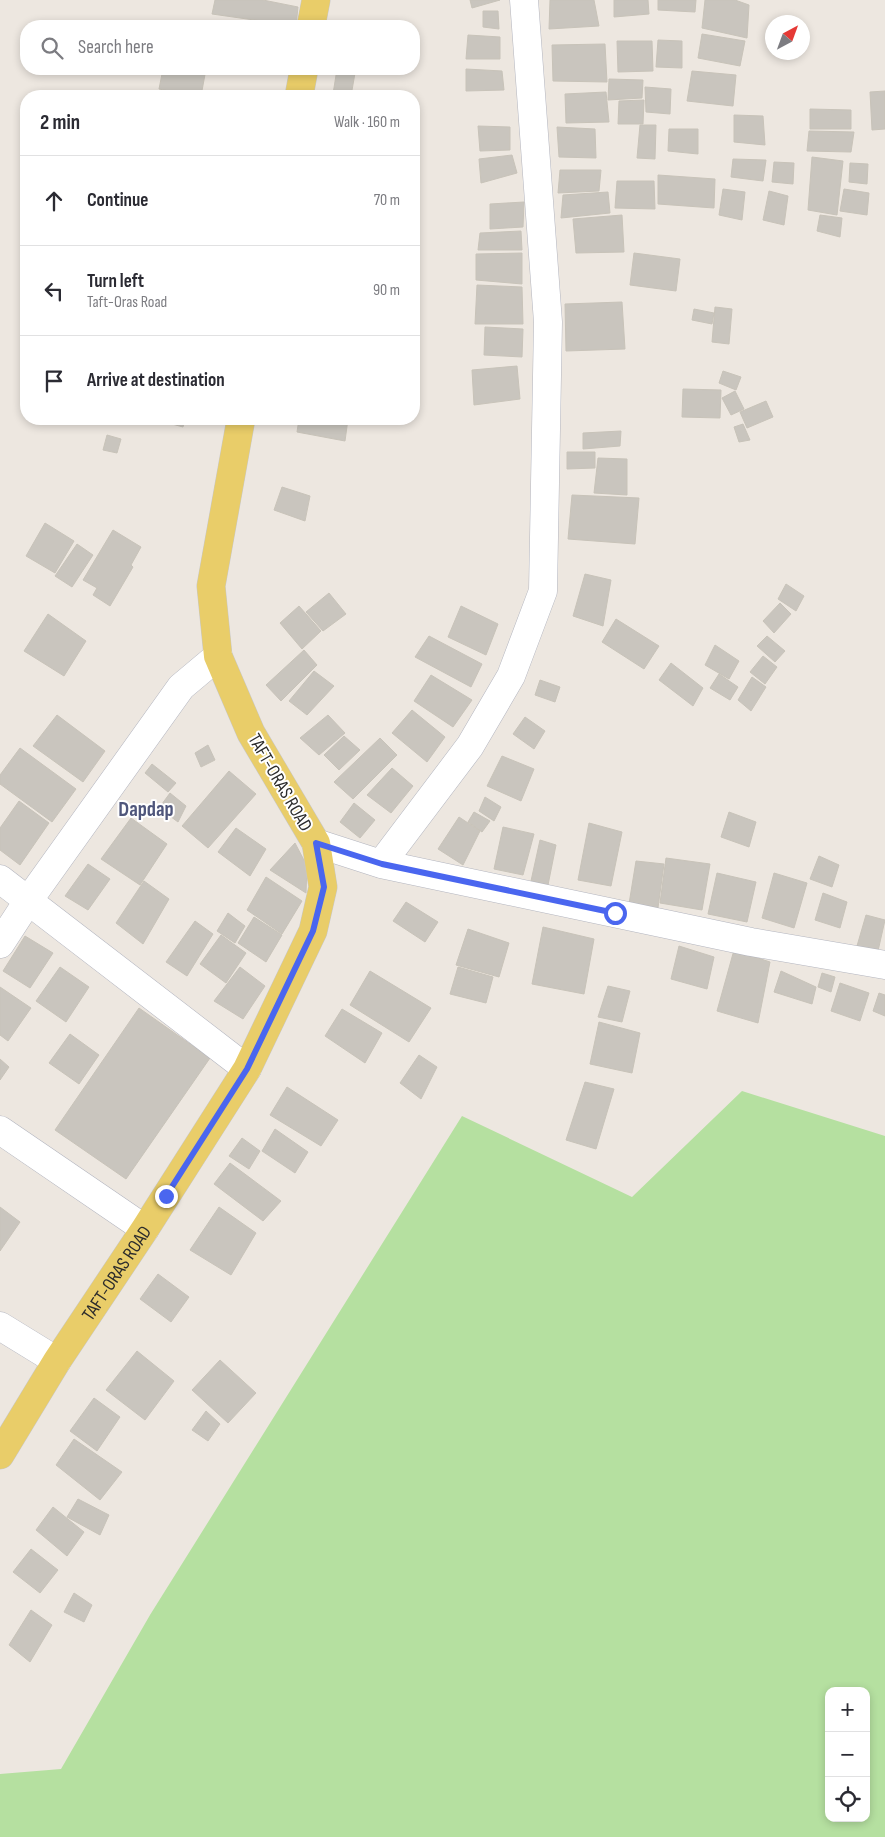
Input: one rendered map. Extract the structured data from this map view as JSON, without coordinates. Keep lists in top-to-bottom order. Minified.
{"streets":{"main road":["TAFT-ORAS ROAD"]},"districts":["Dapdap"],"north":"top right","page":{"search":"Search here","heading":["2 min","Walk · 160 m"],"list":[["Continue","70 m"],["Turn left","Taft-Oras Road","90 m"],"Arrive at destination"],"map_buttons":["+","−"]}}
